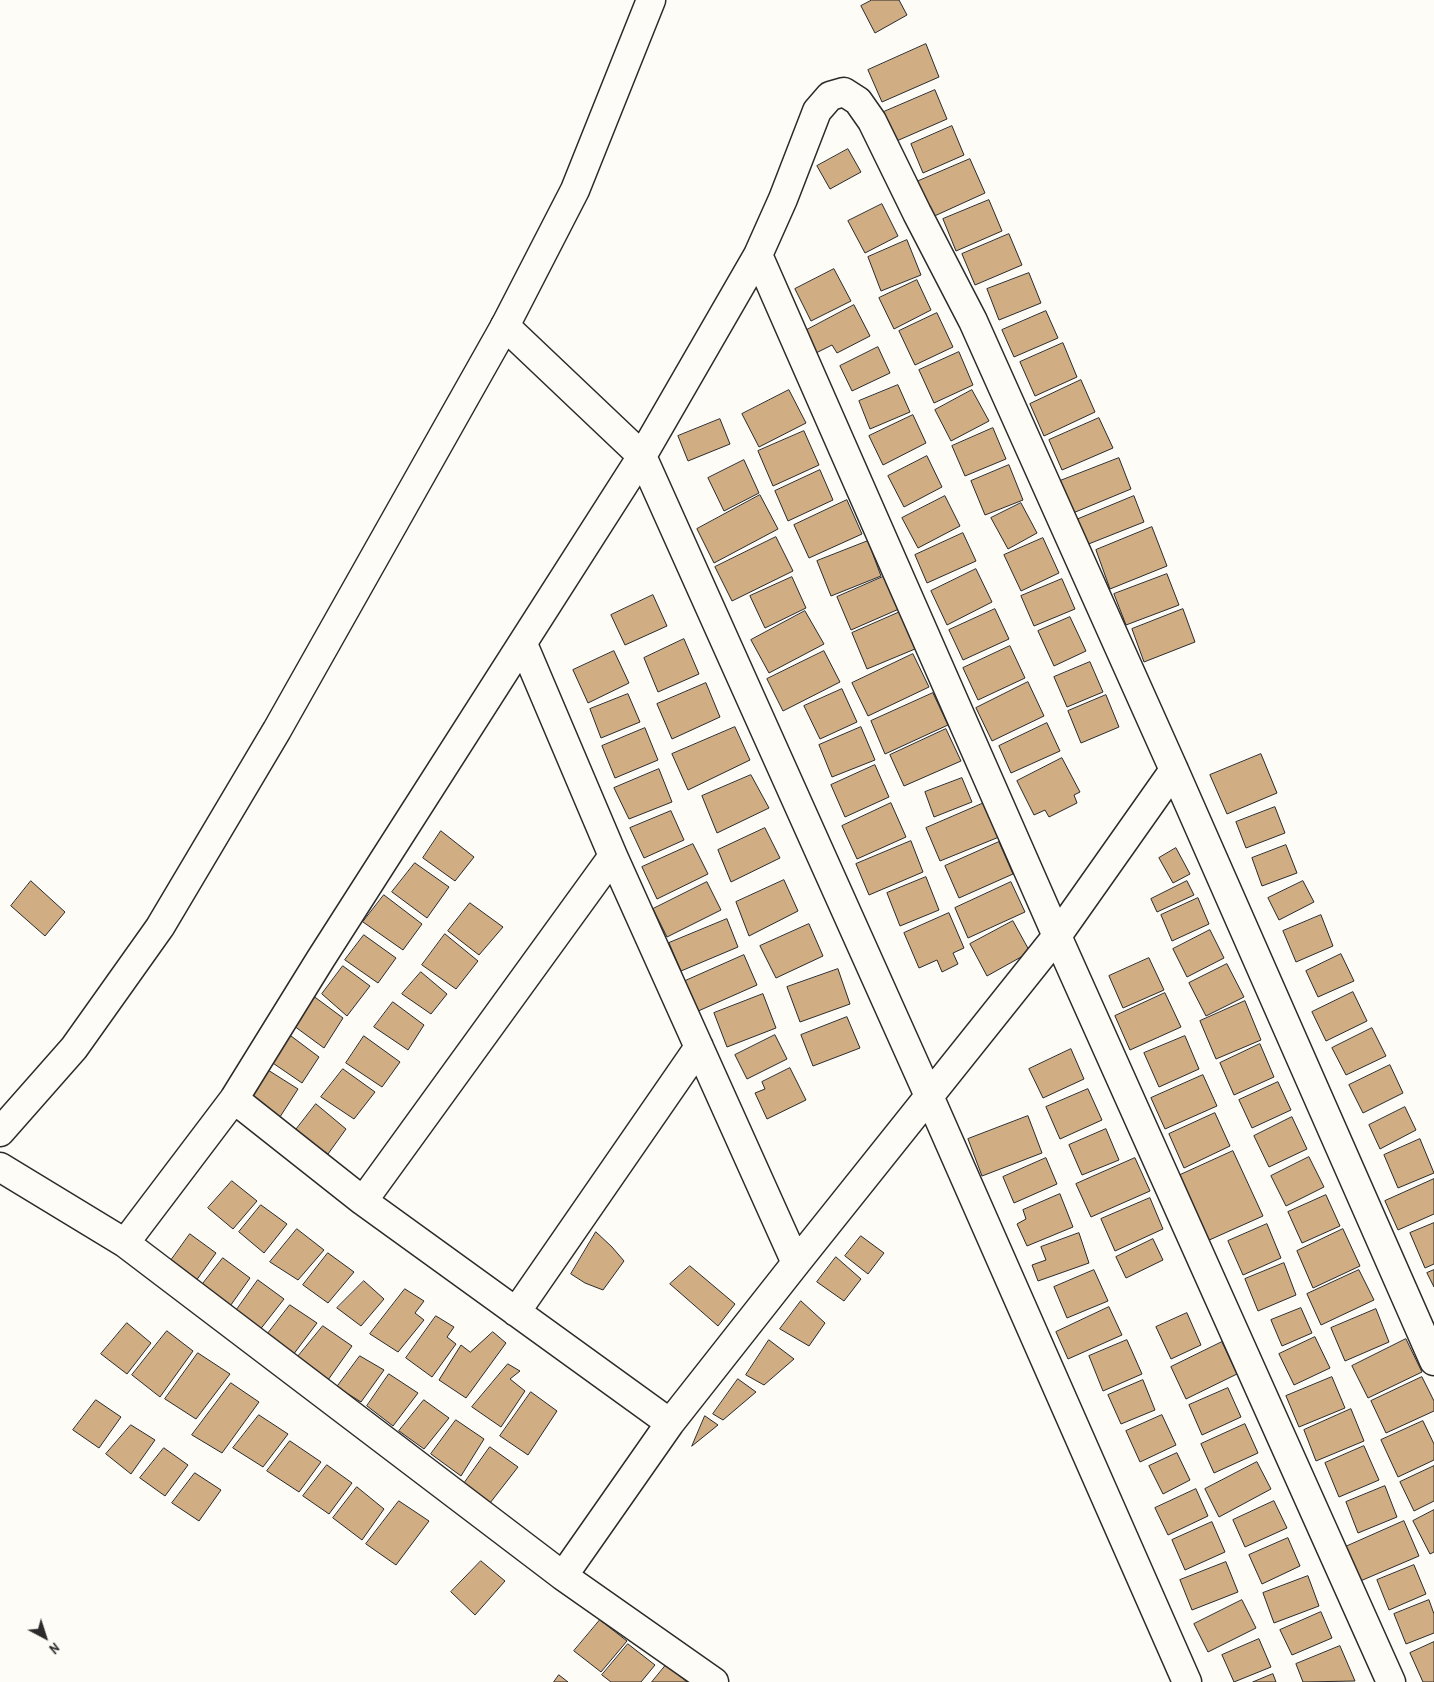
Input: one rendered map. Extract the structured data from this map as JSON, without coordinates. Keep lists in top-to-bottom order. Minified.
{"north":"bottom right"}
